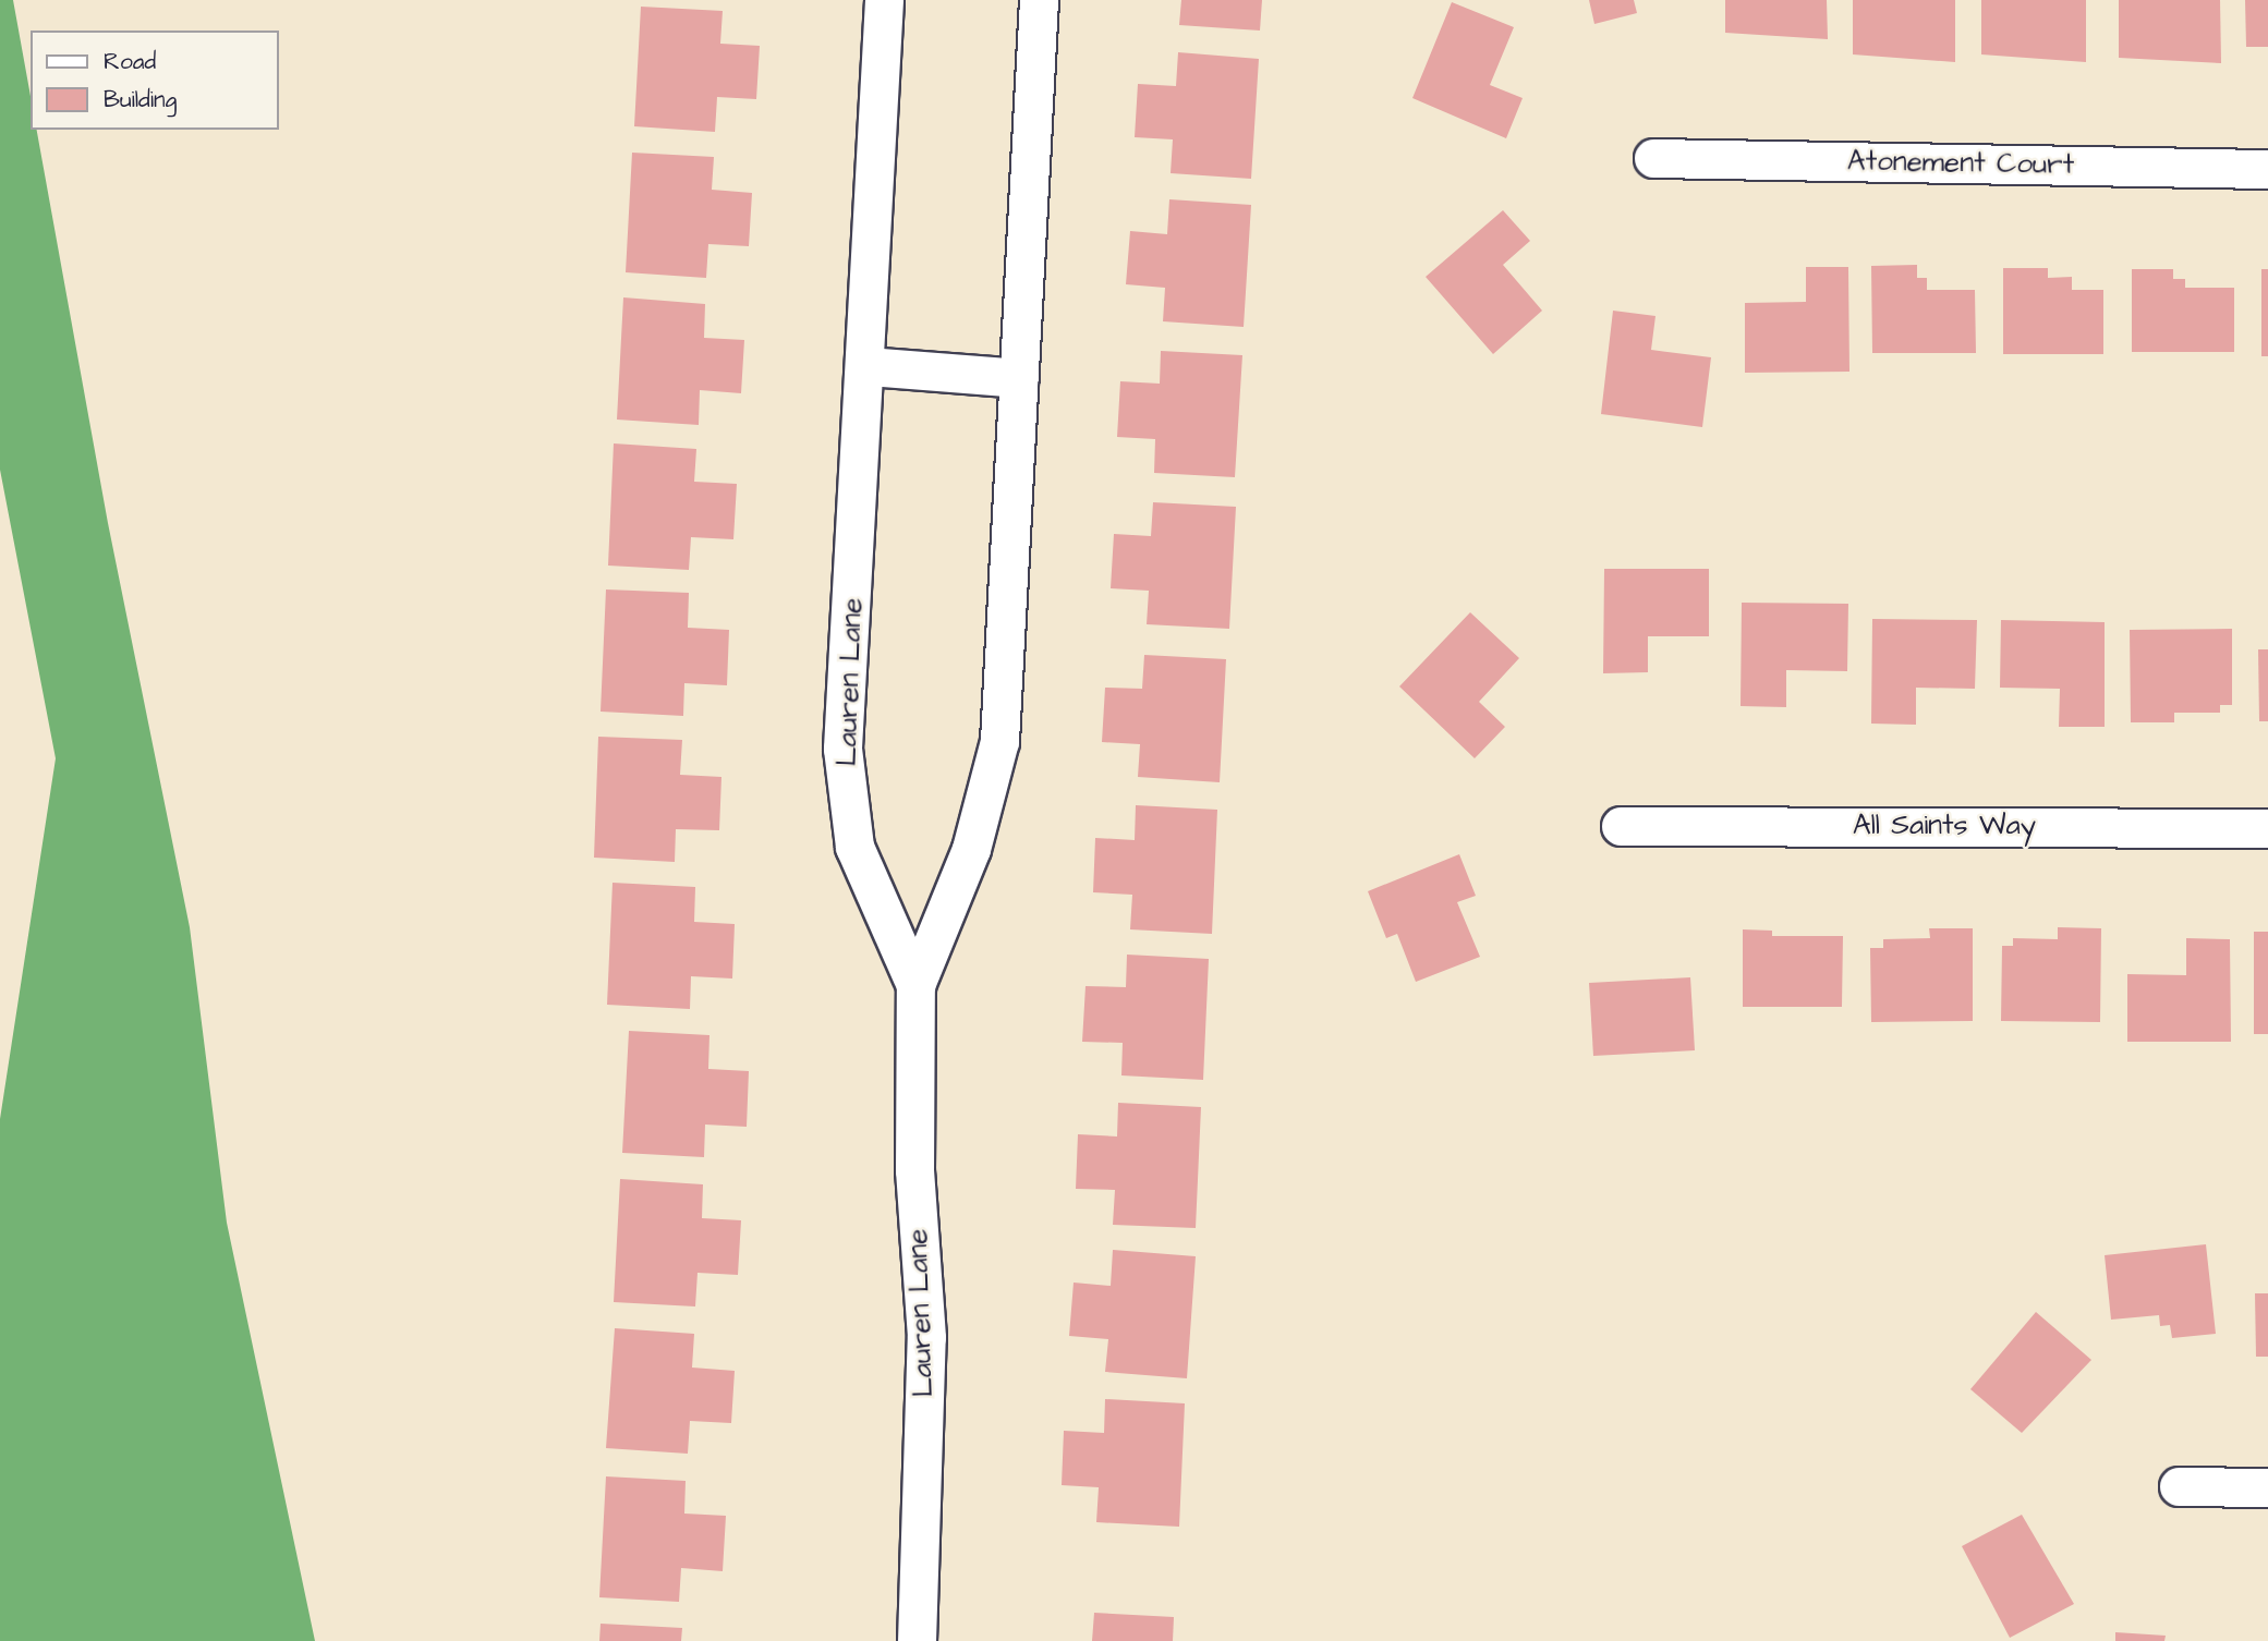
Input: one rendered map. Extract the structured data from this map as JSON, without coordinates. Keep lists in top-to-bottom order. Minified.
{"streets":{"street":["Atonement Court","Lauren Lane","All Saints Way"]},"legend":["Road","Building"]}
